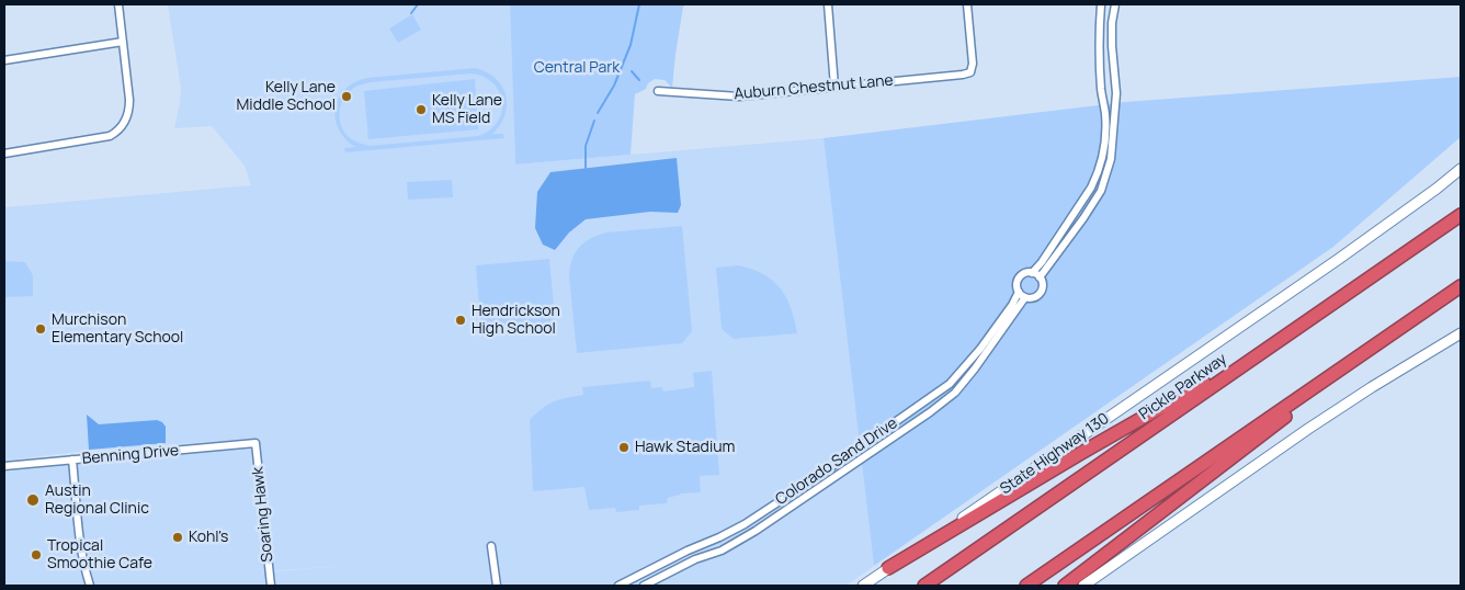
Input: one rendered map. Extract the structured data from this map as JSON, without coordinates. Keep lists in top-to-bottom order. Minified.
{"streets":{"highway":["Pickle Parkway"],"main road":["State Highway 130"],"street":["Auburn Chestnut Lane","Benning Drive","Colorado Sand Drive","Soaring Hawk"]},"crossings":[["Benning Drive","Soaring Hawk"]],"parks":["Central Park"],"places":["Kelly Lane Middle School","Kelly Lane MS Field","Hendrickson High School","Murchison Elementary School","Hawk Stadium","Austin Regional Clinic","Kohl's","Tropical Smoothie Cafe"]}
